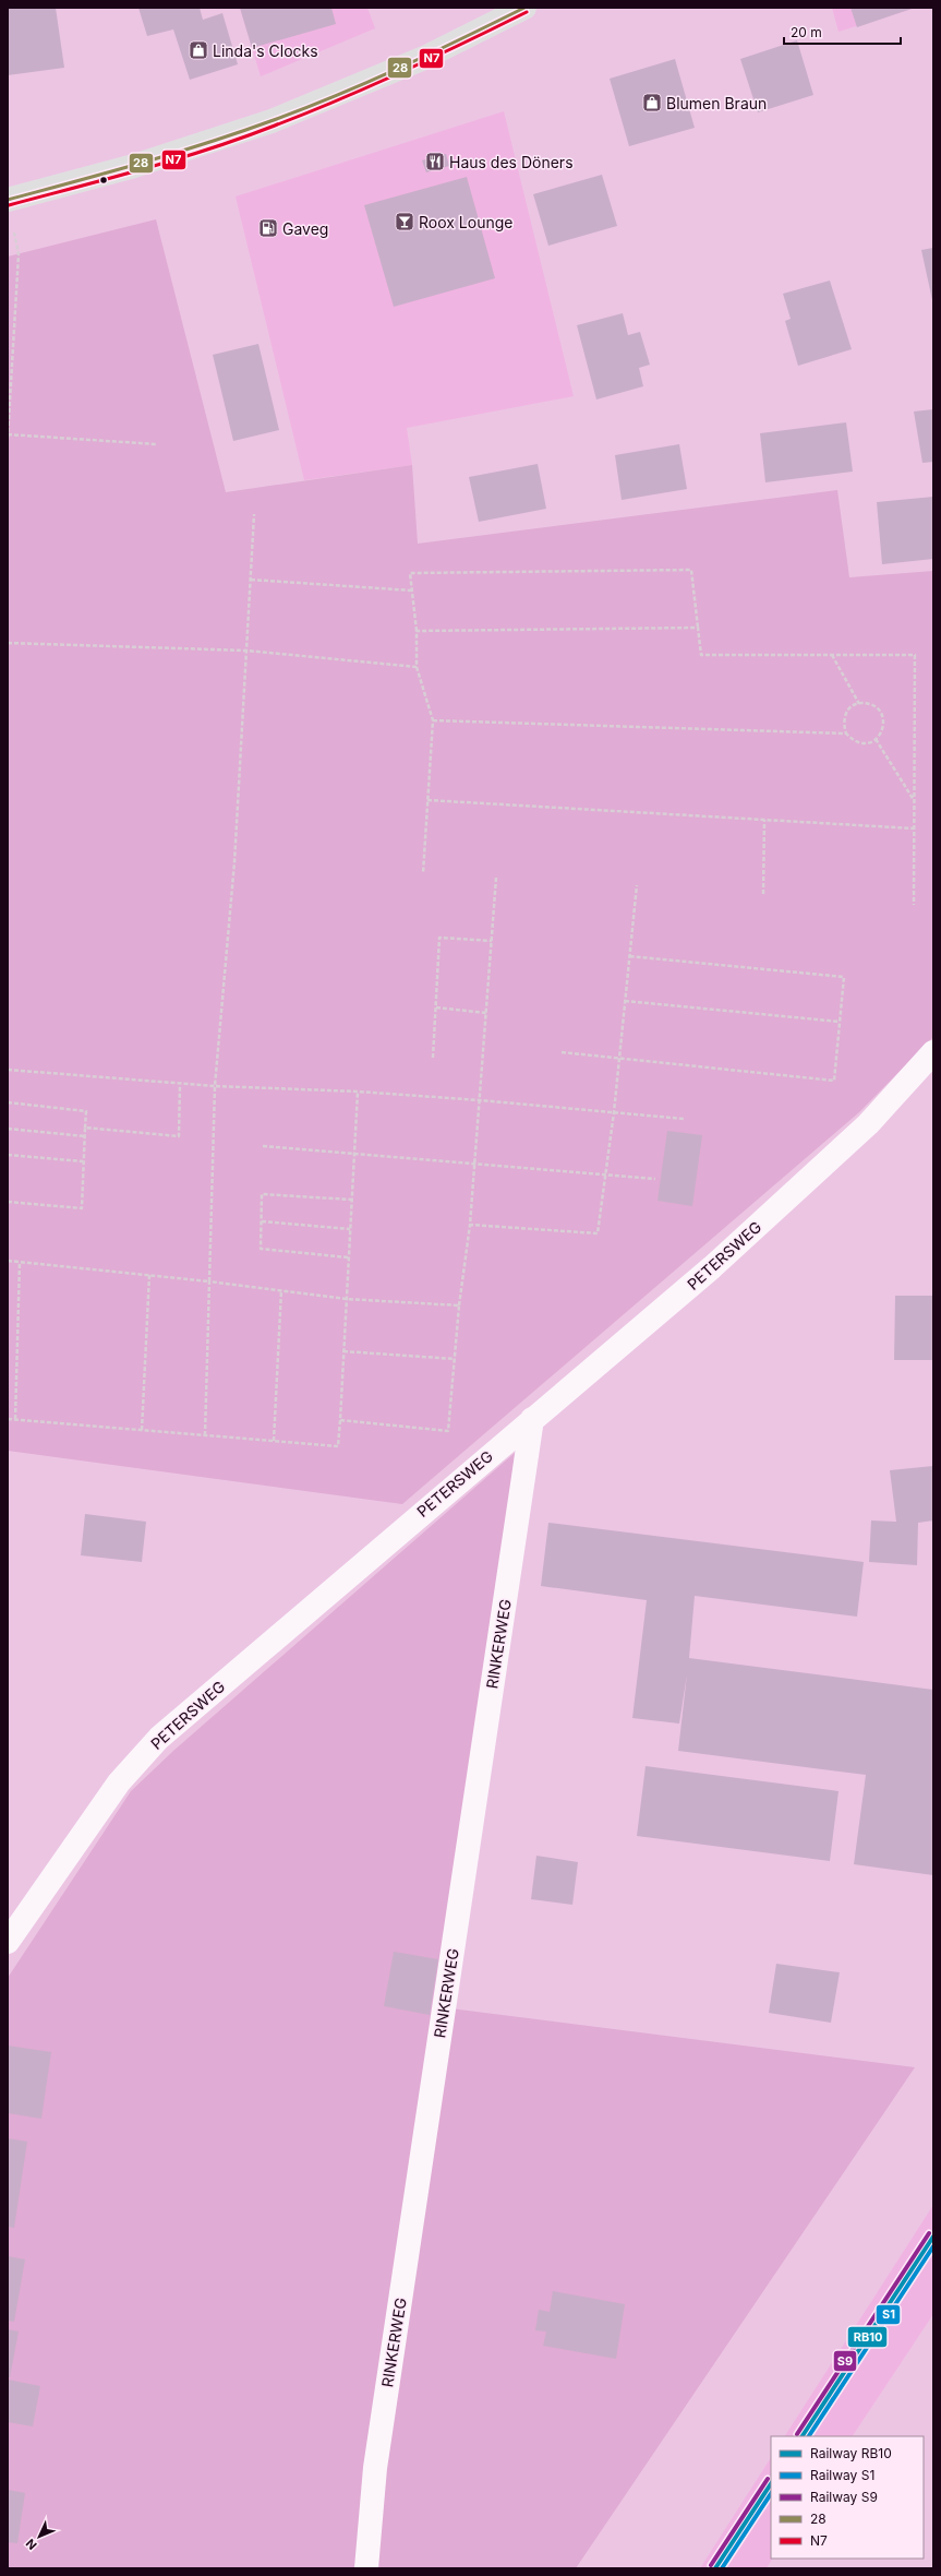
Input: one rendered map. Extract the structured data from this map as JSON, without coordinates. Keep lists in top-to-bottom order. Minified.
{"streets":{"street":["PETERSWEG","RINKERWEG"]},"crossings":[["PETERSWEG","RINKERWEG"]],"places":{"shop":["Linda's Clocks","Blumen Braun"],"restaurant":["Haus des Döners"],"bar":["Roox Lounge"],"fuel station":["Gaveg"]},"lines":["transit line 28","transit line N7","rail line S9","rail line RB10","rail line S1"],"legend":["Railway RB10","Railway S1","Railway S9","28","N7"],"scale_bar":"20 m","north":"bottom left"}
